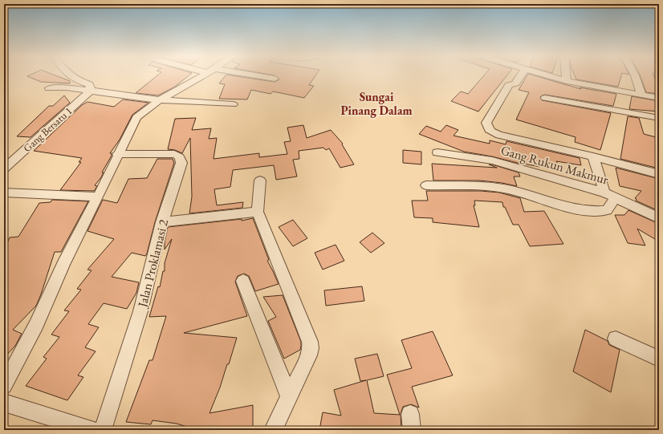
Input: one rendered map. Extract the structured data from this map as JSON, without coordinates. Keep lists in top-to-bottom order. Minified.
{"streets":{"street":["Gang Bersatu 1","Gang Rukun Makmur","Jalan Proklamasi 2"]},"districts":["Sungai Pinang Dalam"]}
